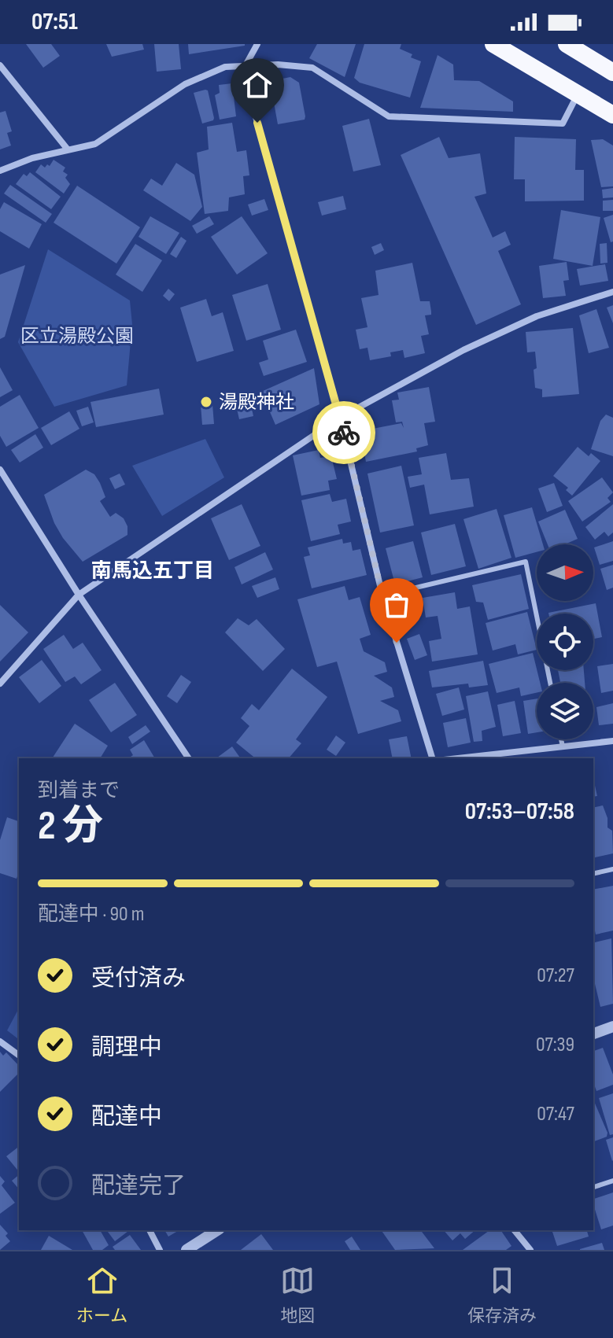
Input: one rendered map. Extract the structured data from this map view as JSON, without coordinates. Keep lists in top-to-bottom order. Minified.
{"districts":["南馬込五丁目"],"parks":["区立湯殿公園"],"places":["湯殿神社"],"north":"right","page":{"status":"07:51","heading":["2 分","到着まで","07:53–07:58"],"bar":"配達中 · 90 m","list":[["受付済み","07:27"],["調理中","07:39"],["配達中","07:47"],"配達完了"],"tabs":["ホーム","地図","保存済み"]}}
